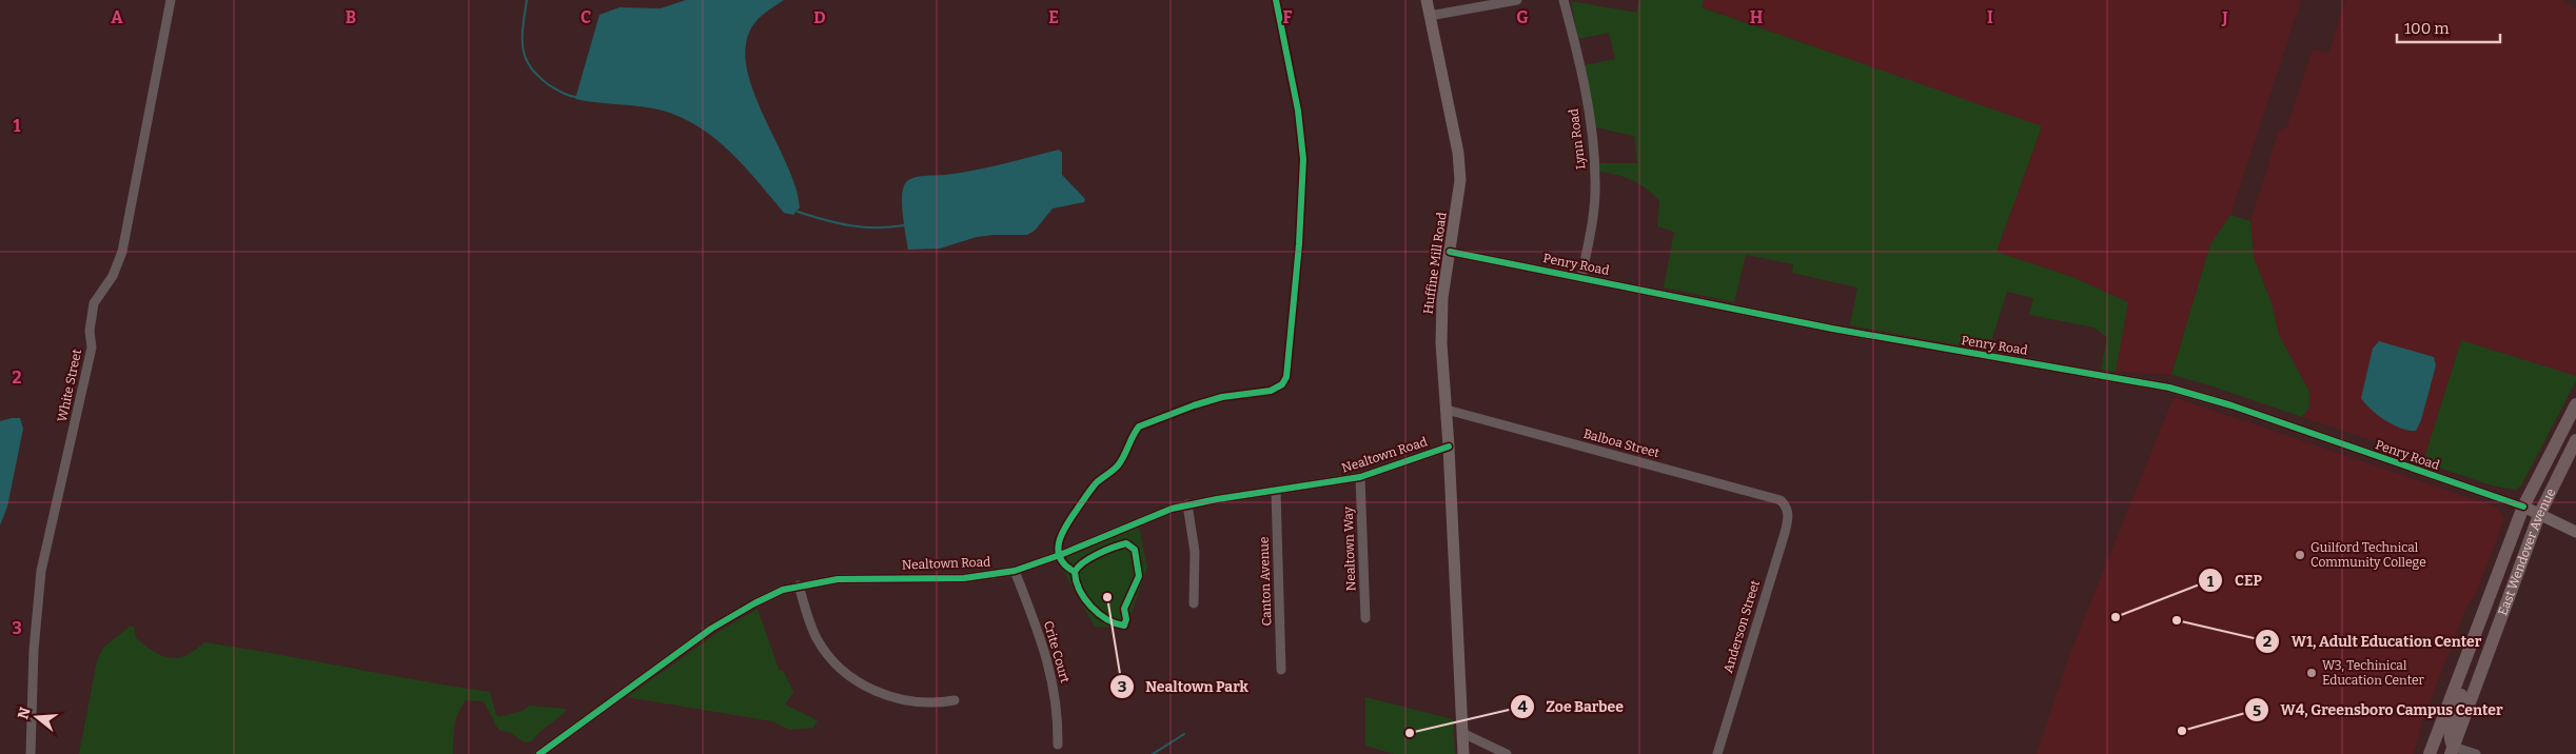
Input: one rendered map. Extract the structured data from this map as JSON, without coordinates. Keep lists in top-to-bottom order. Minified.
{"streets":{"highway":["East Wendover Avenue"],"main road":["Huffine Mill Road"],"street":["Lynn Road","Penry Road","White Street","Balboa Street","Nealtown Road","Nealtown Way","Canton Avenue","Anderson Street","Crite Court"]},"crossings":[["Lynn Road","Penry Road"],["Huffine Mill Road","Penry Road"],["Huffine Mill Road","Balboa Street"],["Huffine Mill Road","Nealtown Road"],["Penry Road","East Wendover Avenue"],["Balboa Street","Anderson Street"],["Nealtown Road","Nealtown Way"],["Nealtown Road","Canton Avenue"],["Nealtown Road","Crite Court"]],"places":["Guilford Technical Community College","Nealtown Park","CEP","W1, Adult Education Center","W3, Techinical Education Center","W4, Greensboro Campus Center","Zoe Barbee"],"scale_bar":"100 m","north":"left","grid":{"columns":["A","B","C","D","E","F","G","H","I","J"],"rows":["1","2","3"]}}
